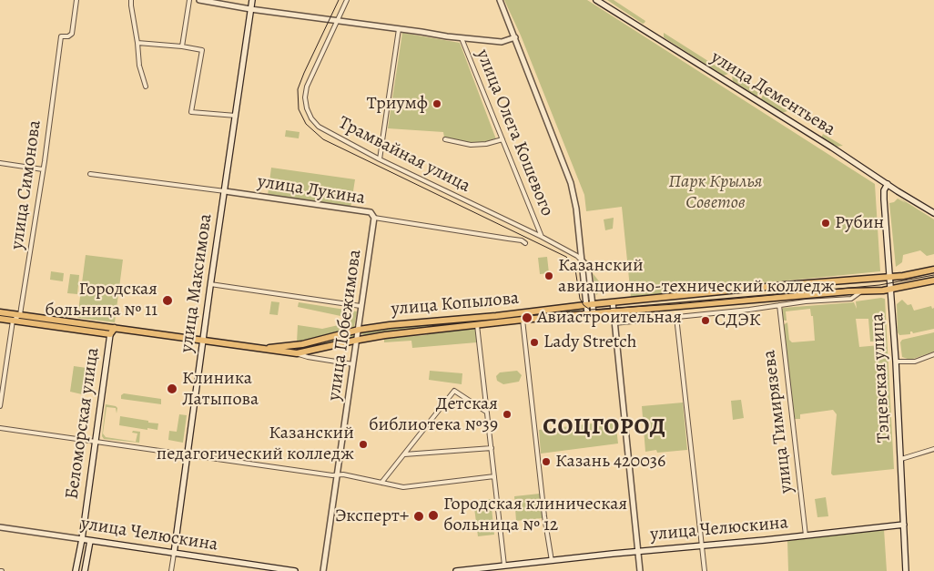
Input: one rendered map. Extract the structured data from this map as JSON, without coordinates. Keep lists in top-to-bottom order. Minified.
{"streets":{"main road":["улица Дементьева","улица Максимова","улица Копылова","Тэцевская улица","Беломорская улица","улица Челюскина"],"street":["улица Олега Кошевого","Трамвайная улица","улица Симонова","улица Лукина","улица Побежимова","улица Тимирязева"]},"crossings":[["улица Дементьева","Тэцевская улица"],["улица Олега Кошевого","Трамвайная улица"],["улица Олега Кошевого","улица Копылова"],["улица Лукина","улица Максимова"],["улица Лукина","улица Побежимова"],["улица Максимова","улица Челюскина"],["улица Копылова","улица Побежимова"],["улица Копылова","Тэцевская улица"],["улица Копылова","улица Тимирязева"],["Тэцевская улица","улица Челюскина"],["улица Тимирязева","улица Челюскина"],["Беломорская улица","улица Челюскина"]],"districts":["СОЦГОРОД"],"parks":["Парк Крылья Советов"],"places":["Триумф","Рубин","Казанский авиационно-технический колледж","Городская больница № 11","Авиастроительная","СДЭК","Lady Stretch","Клиника Латыпова","Детская библиотека №39","Казанский педагогический колледж","Казань 420036","Городская клиническая больница № 12","Эксперт+"]}
